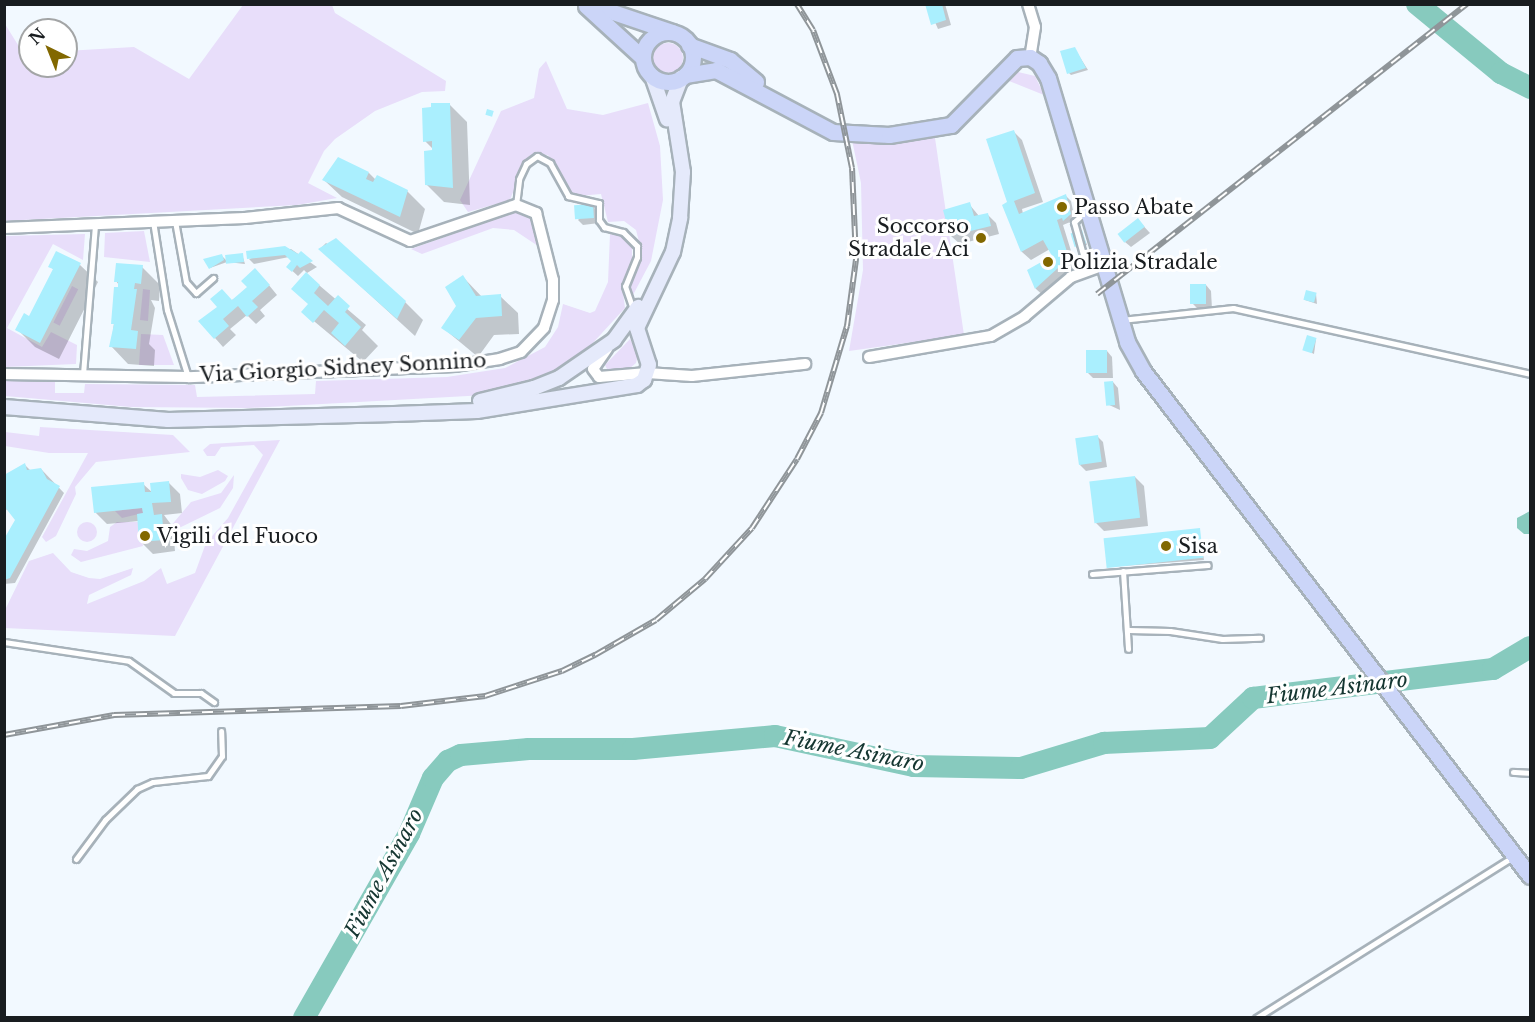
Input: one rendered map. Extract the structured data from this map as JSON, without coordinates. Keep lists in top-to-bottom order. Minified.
{"streets":{"street":["Via Giorgio Sidney Sonnino"]},"water":["Fiume Asinaro"],"places":["Passo Abate","Soccorso Stradale Aci","Polizia Stradale","Vigili del Fuoco","Sisa"],"north":"top left"}
